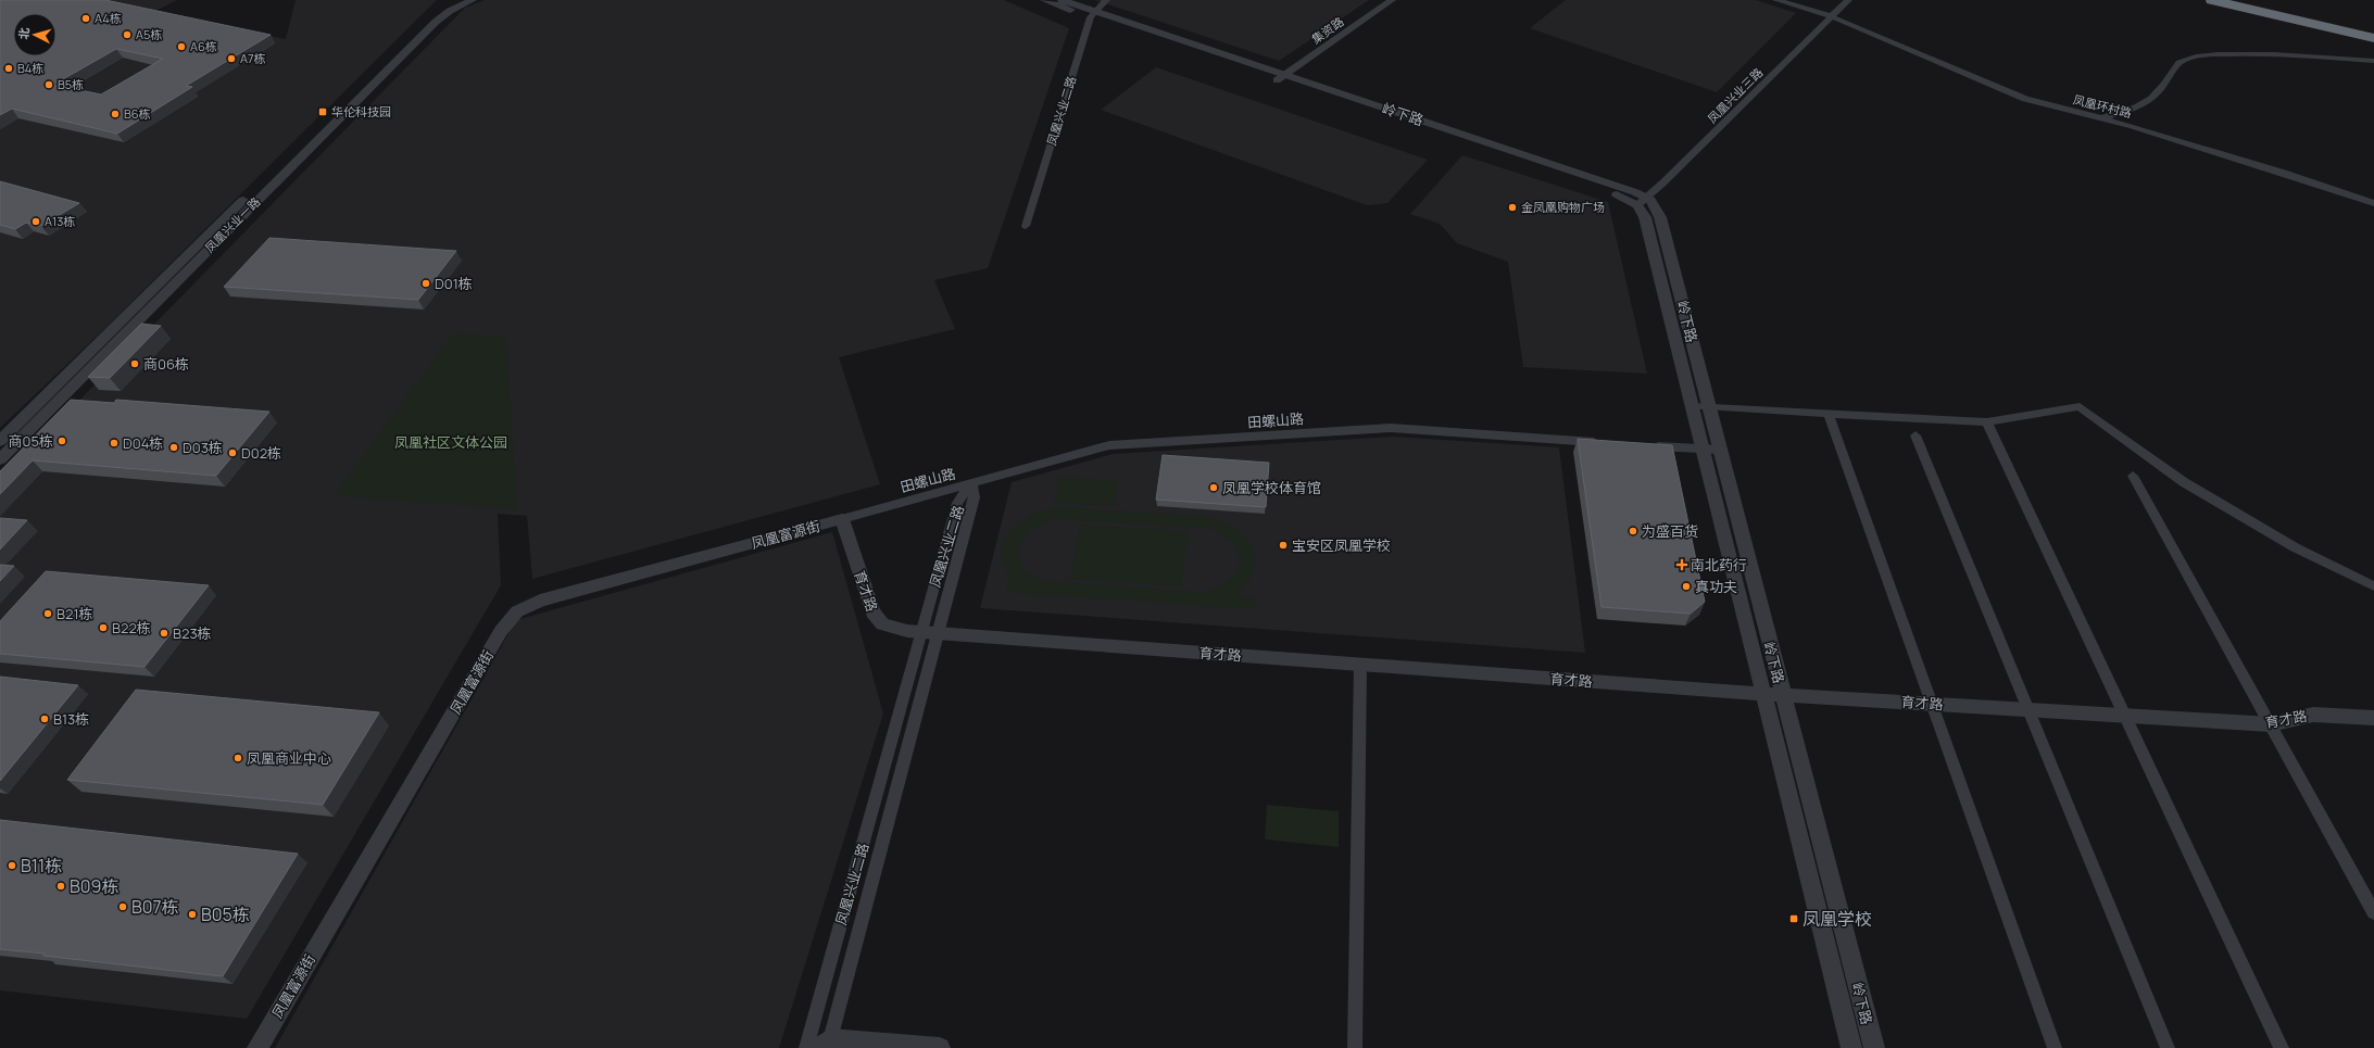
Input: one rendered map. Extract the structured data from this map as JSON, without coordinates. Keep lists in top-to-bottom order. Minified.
{"streets":{"street":["集资路","凤凰兴业三路","凤凰环村路","凤凰兴业二路","岭下路","凤凰兴业一路","田螺山路","凤凰富源街","育才路"]},"crossings":[["集资路","岭下路"],["凤凰兴业三路","凤凰环村路"],["凤凰兴业三路","岭下路"],["凤凰兴业二路","岭下路"],["凤凰兴业二路","田螺山路"],["凤凰兴业二路","育才路"],["岭下路","育才路"],["田螺山路","凤凰富源街"],["田螺山路","育才路"],["凤凰富源街","育才路"]],"parks":["凤凰社区文体公园"],"places":{"other":["A4栋","A5栋","A6栋","A7栋","B4栋","B5栋","B6栋","金凤凰购物广场","A13栋","D01栋","商06栋","商05栋","D04栋","D03栋","D02栋","凤凰学校体育馆","为盛百货","宝安区凤凰学校","真功夫","B21栋","B22栋","B23栋","B13栋","凤凰商业中心","B11栋","B09栋","B07栋","B05栋"],"transit":["华伦科技园","凤凰学校"],"health":["南北药行"]},"north":"left"}
